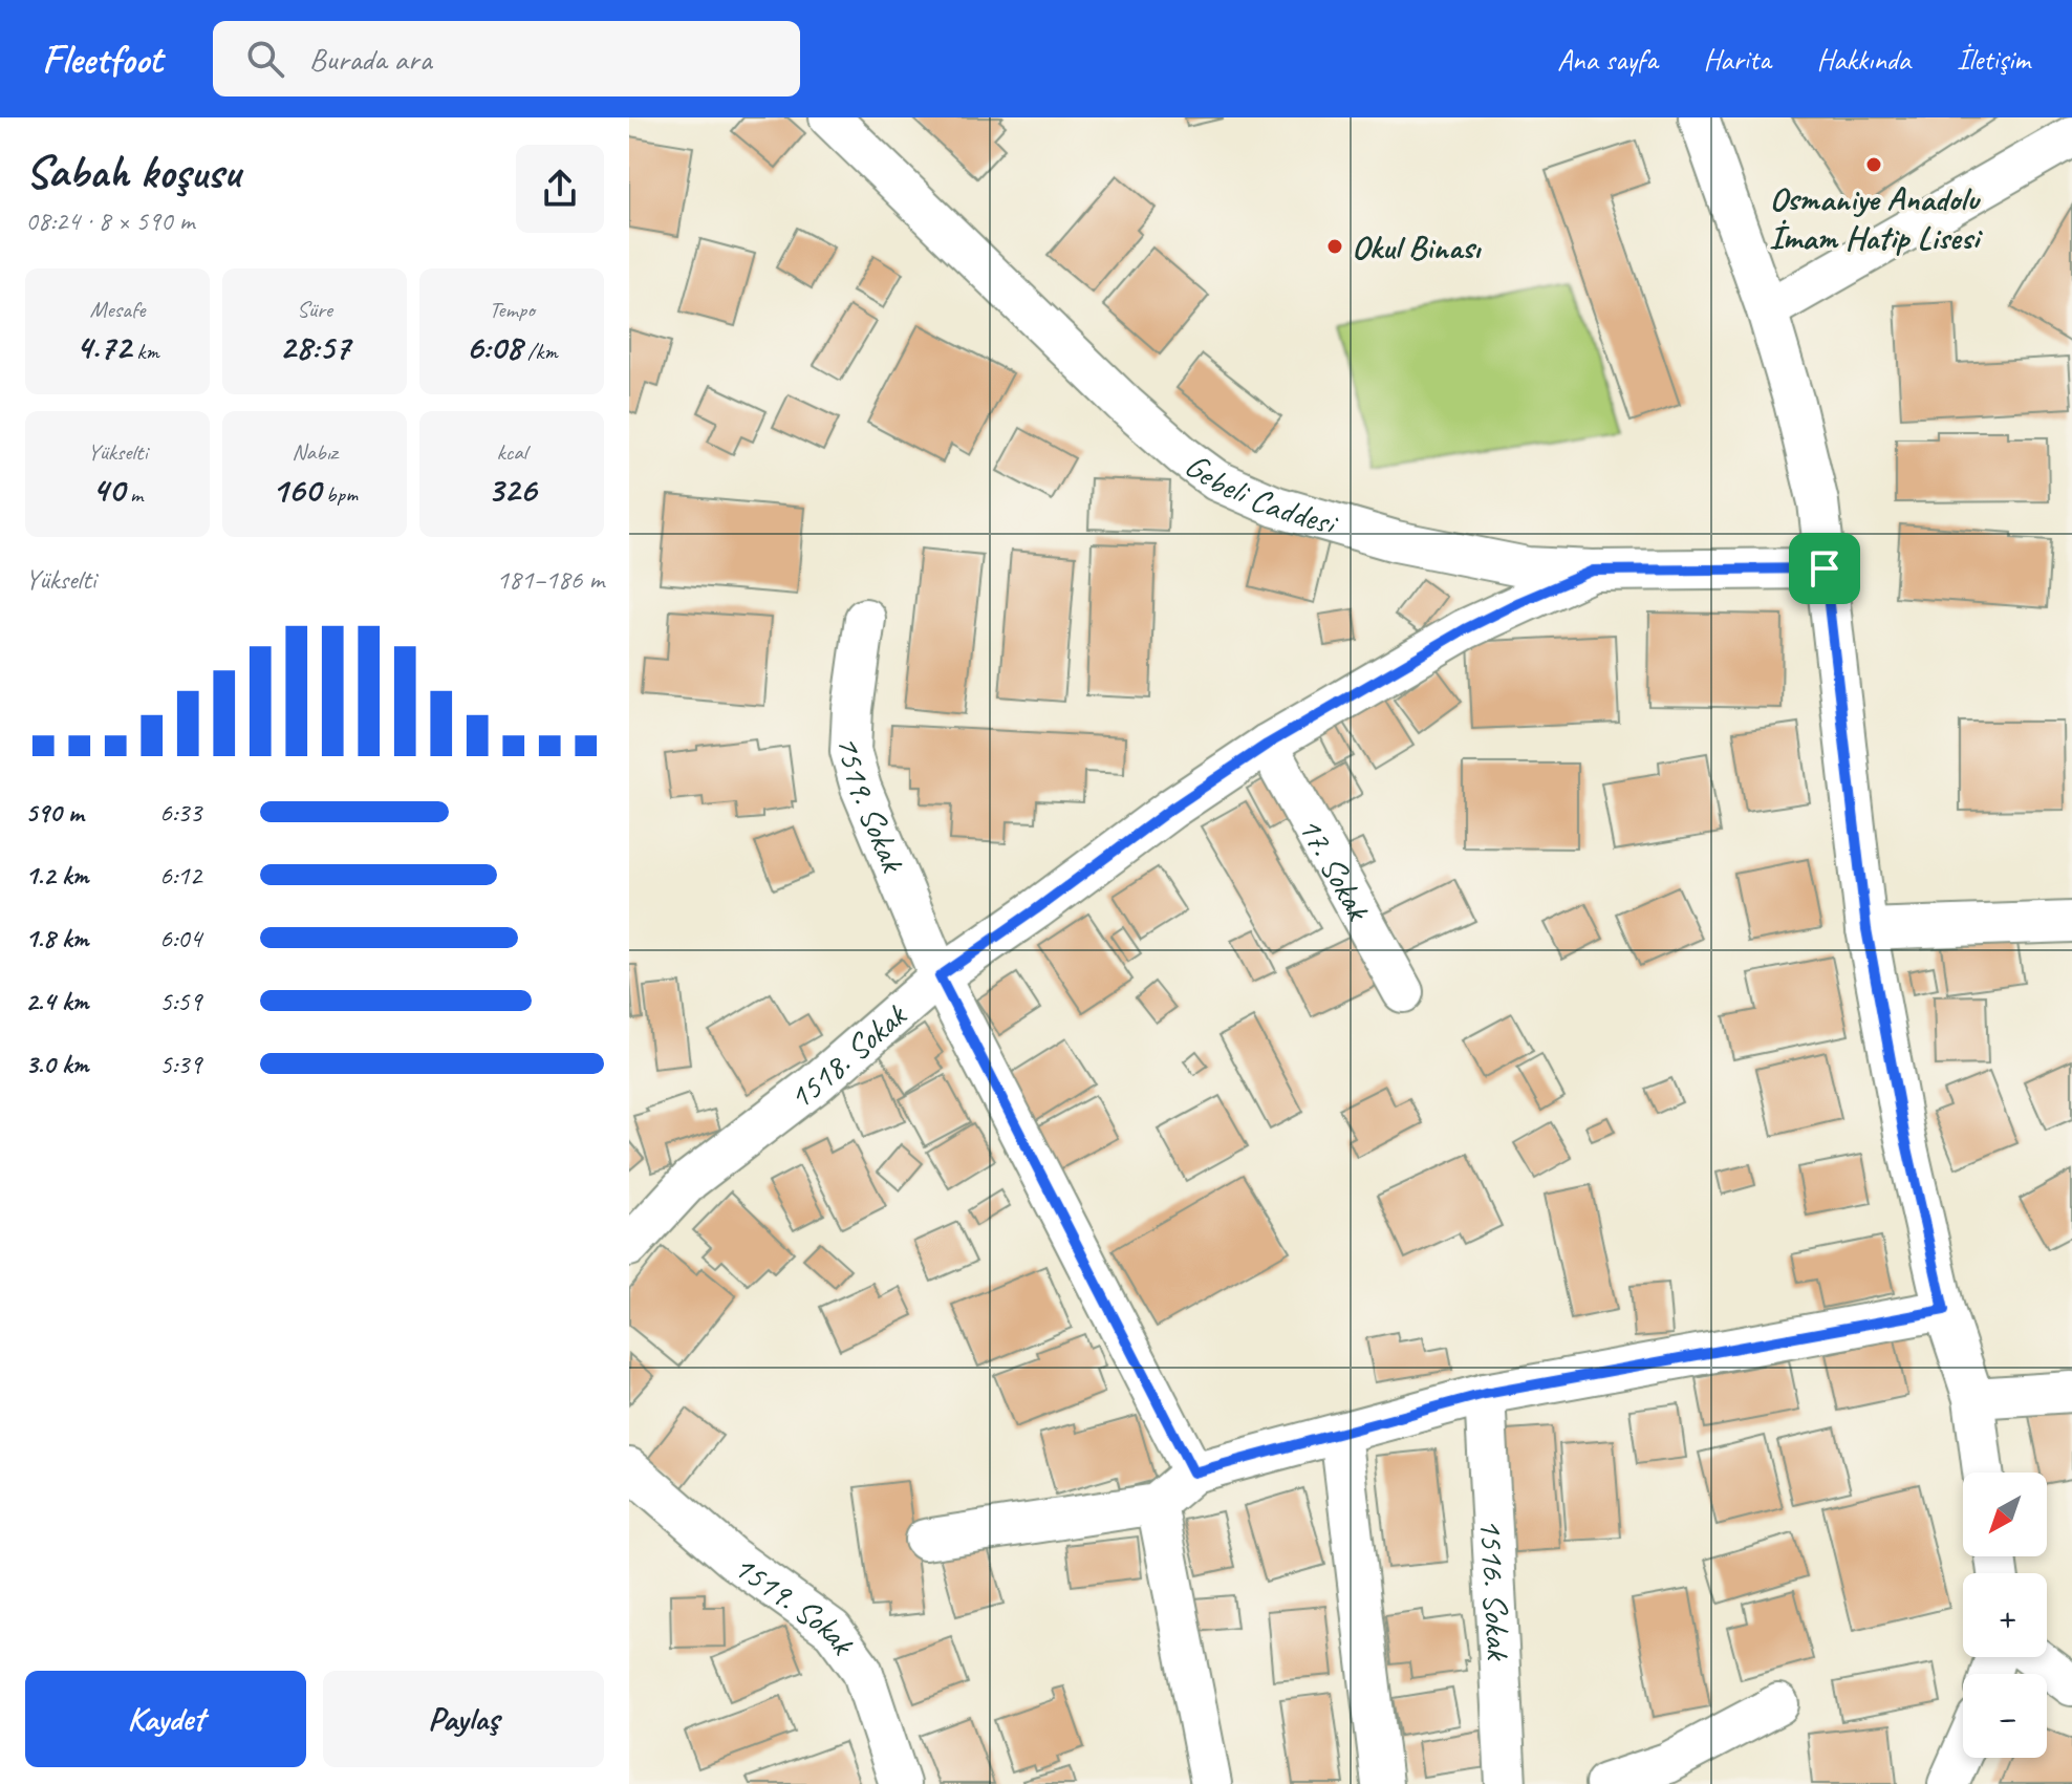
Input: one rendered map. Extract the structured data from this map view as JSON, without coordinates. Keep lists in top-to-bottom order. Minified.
{"streets":{"street":["Gebeli Caddesi","1519. Sokak","17. Sokak","1518. Sokak","1516. Sokak"]},"crossings":[["Gebeli Caddesi","1518. Sokak"],["1519. Sokak","1518. Sokak"],["17. Sokak","1518. Sokak"]],"places":["Osmaniye Anadolu İmam Hatip Lisesi","Okul Binası"],"north":"bottom left","page":{"header":"Fleetfoot","search":"Burada ara","nav":["Ana sayfa","Harita","Hakkında","İletişim"],"heading":["Sabah koşusu","08:24 · 8 × 590 m"],"stats":[["Mesafe","4.72 km"],["Süre","28:57"],["Tempo","6:08 /km"],["Yükselti","40 m"],["Nabız","160 bpm"],["kcal","326"]],"chart":["Yükselti","181–186 m"],"list":[{"name":"590 m","note":"6:33"},{"name":"1.2 km","note":"6:12"},{"name":"1.8 km","note":"6:04"},{"name":"2.4 km","note":"5:59"},{"name":"3.0 km","note":"5:39"}],"map_buttons":["+","−"],"buttons":["Kaydet","Paylaş"]}}
